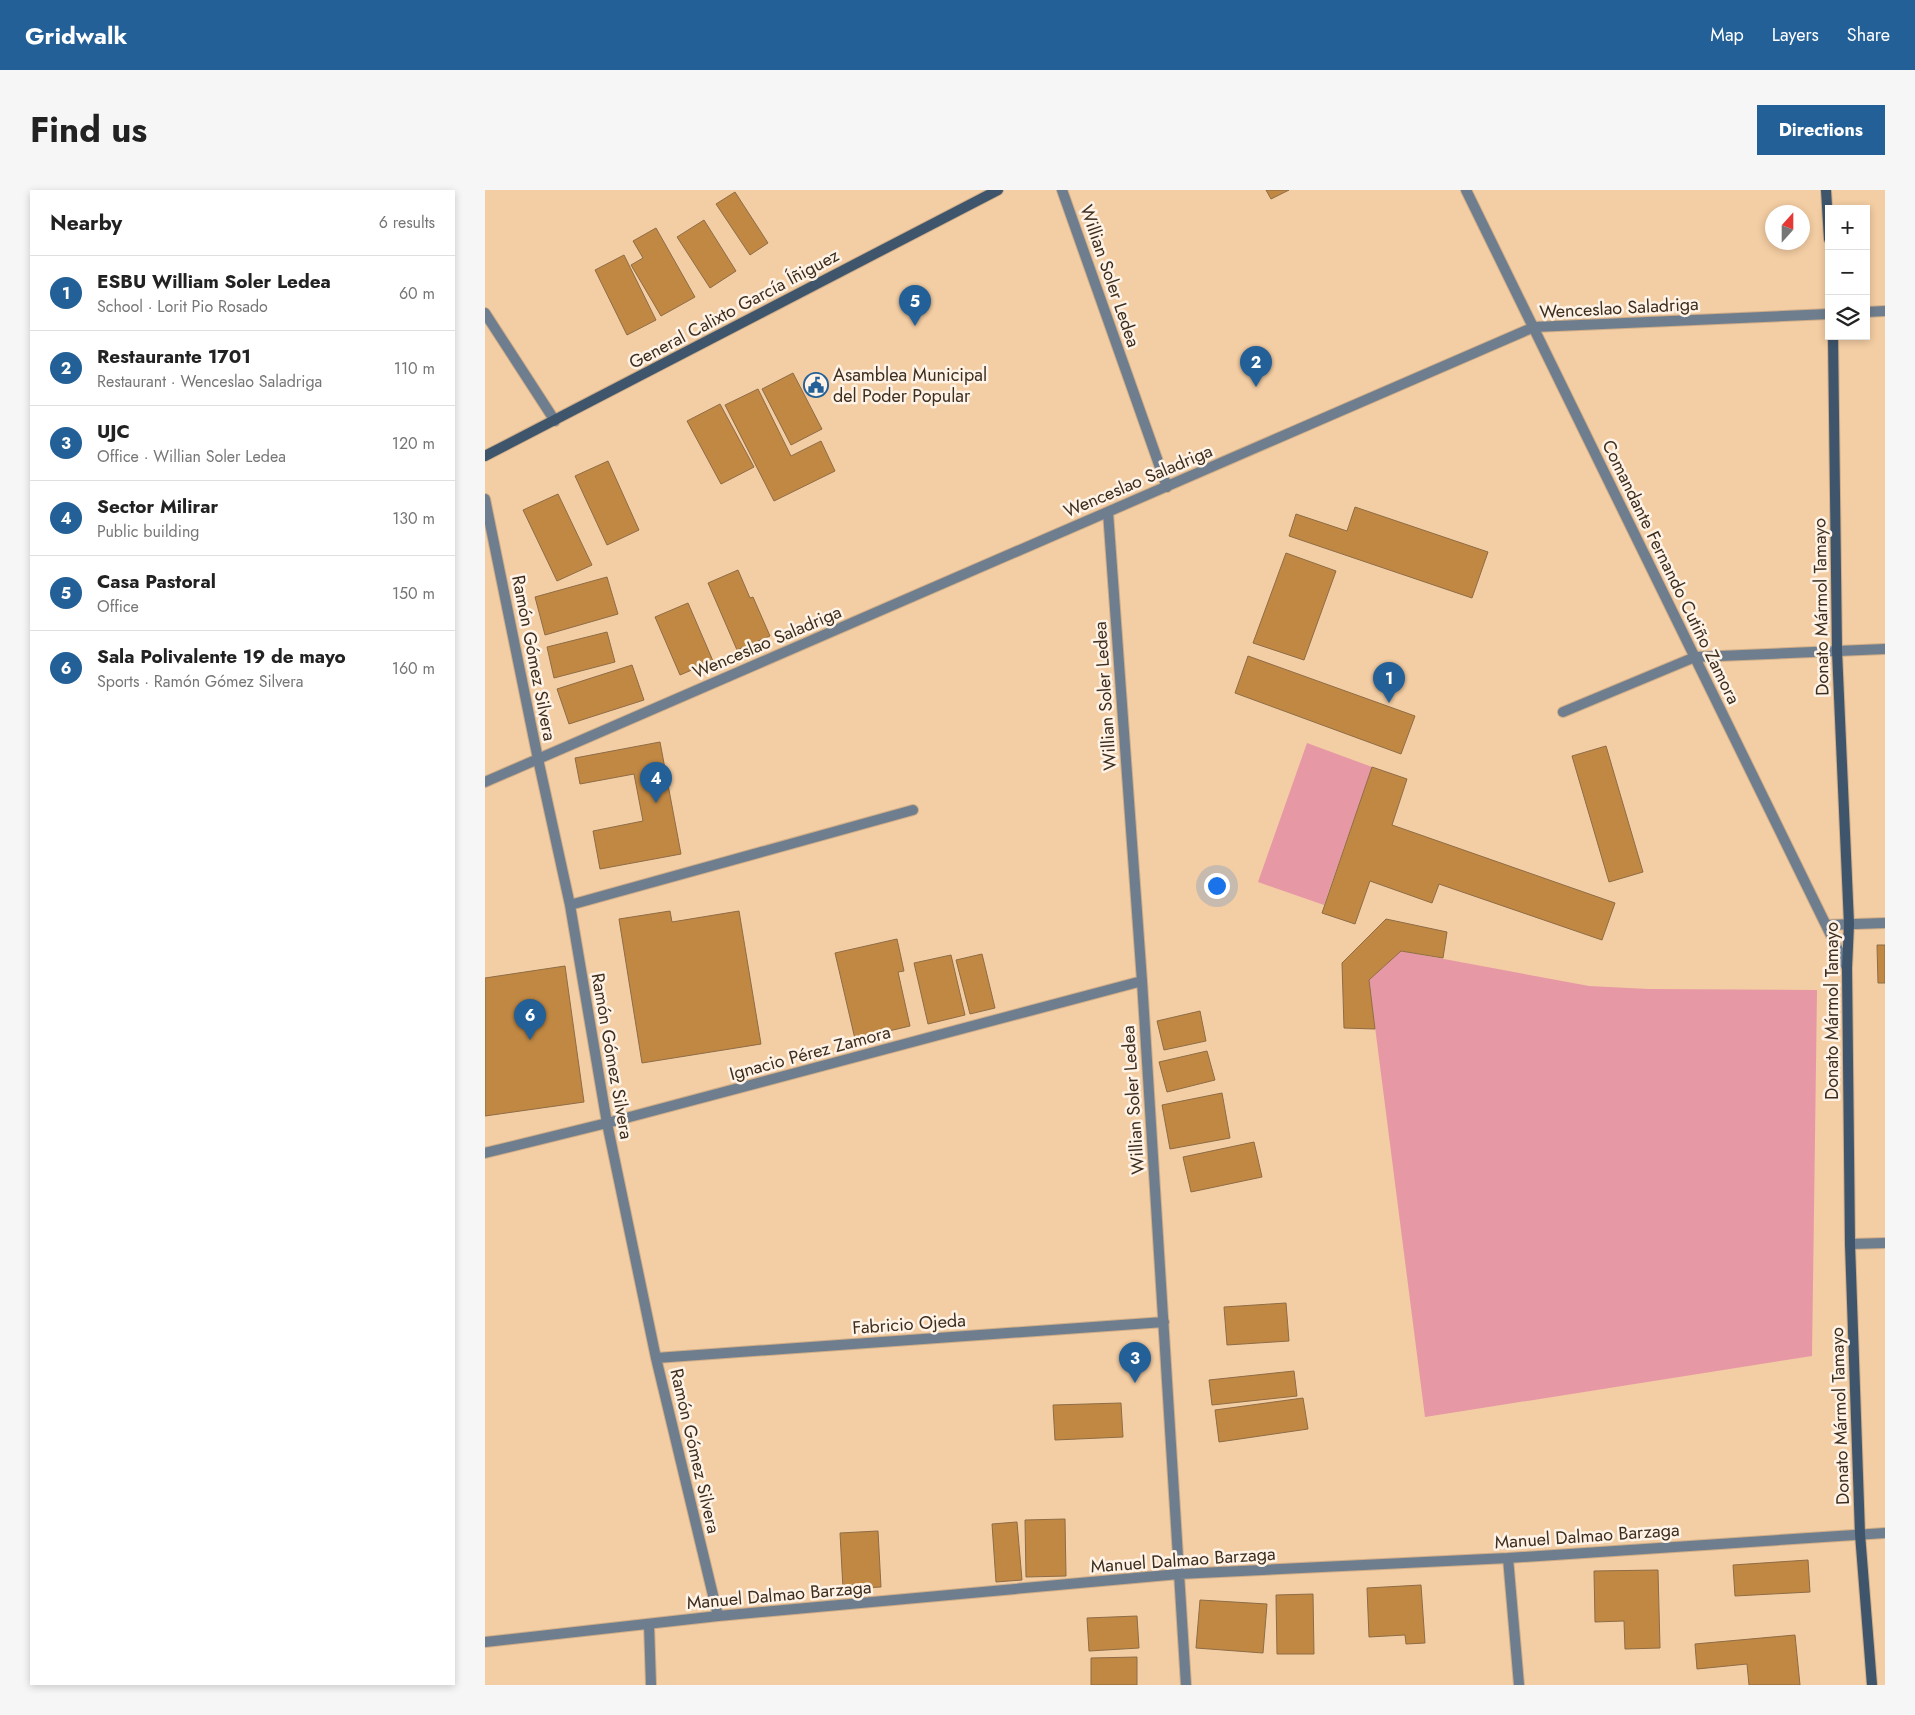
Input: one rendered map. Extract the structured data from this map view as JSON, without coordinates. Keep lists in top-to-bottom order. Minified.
{"streets":{"main road":["General Calixto García Íñiguez","Donato Mármol Tamayo"],"street":["Willian Soler Ledea","Wenceslao Saladriga","Comandante Fernando Cutiño Zamora","Ramón Gómez Silvera","Ignacio Pérez Zamora","Fabricio Ojeda","Manuel Dalmao Barzaga"]},"crossings":[["Willian Soler Ledea","Wenceslao Saladriga"],["Willian Soler Ledea","Ignacio Pérez Zamora"],["Willian Soler Ledea","Fabricio Ojeda"],["Willian Soler Ledea","Manuel Dalmao Barzaga"],["Wenceslao Saladriga","Comandante Fernando Cutiño Zamora"],["Wenceslao Saladriga","Ramón Gómez Silvera"],["Comandante Fernando Cutiño Zamora","Donato Mármol Tamayo"],["Donato Mármol Tamayo","Manuel Dalmao Barzaga"],["Ramón Gómez Silvera","Ignacio Pérez Zamora"],["Ramón Gómez Silvera","Fabricio Ojeda"],["Ramón Gómez Silvera","Manuel Dalmao Barzaga"]],"places":{"public building":["Asamblea Municipal del Poder Popular"]},"north":"top","page":{"header":"Gridwalk","nav":["Map","Layers","Share"],"title":"Find us","buttons":"Directions","heading":["Nearby","6 results"],"map_buttons":["+","−"],"list":[{"mark":"1","name":"ESBU William Soler Ledea","note":"School · Lorit Pio Rosado","value":"60 m"},{"mark":"2","name":"Restaurante 1701","note":"Restaurant · Wenceslao Saladriga","value":"110 m"},{"mark":"3","name":"UJC","note":"Office · Willian Soler Ledea","value":"120 m"},{"mark":"4","name":"Sector Milirar","note":"Public building","value":"130 m"},{"mark":"5","name":"Casa Pastoral","note":"Office","value":"150 m"},{"mark":"6","name":"Sala Polivalente 19 de mayo","note":"Sports · Ramón Gómez Silvera","value":"160 m"}],"pins":["5","2","1","4","6","3"]}}
